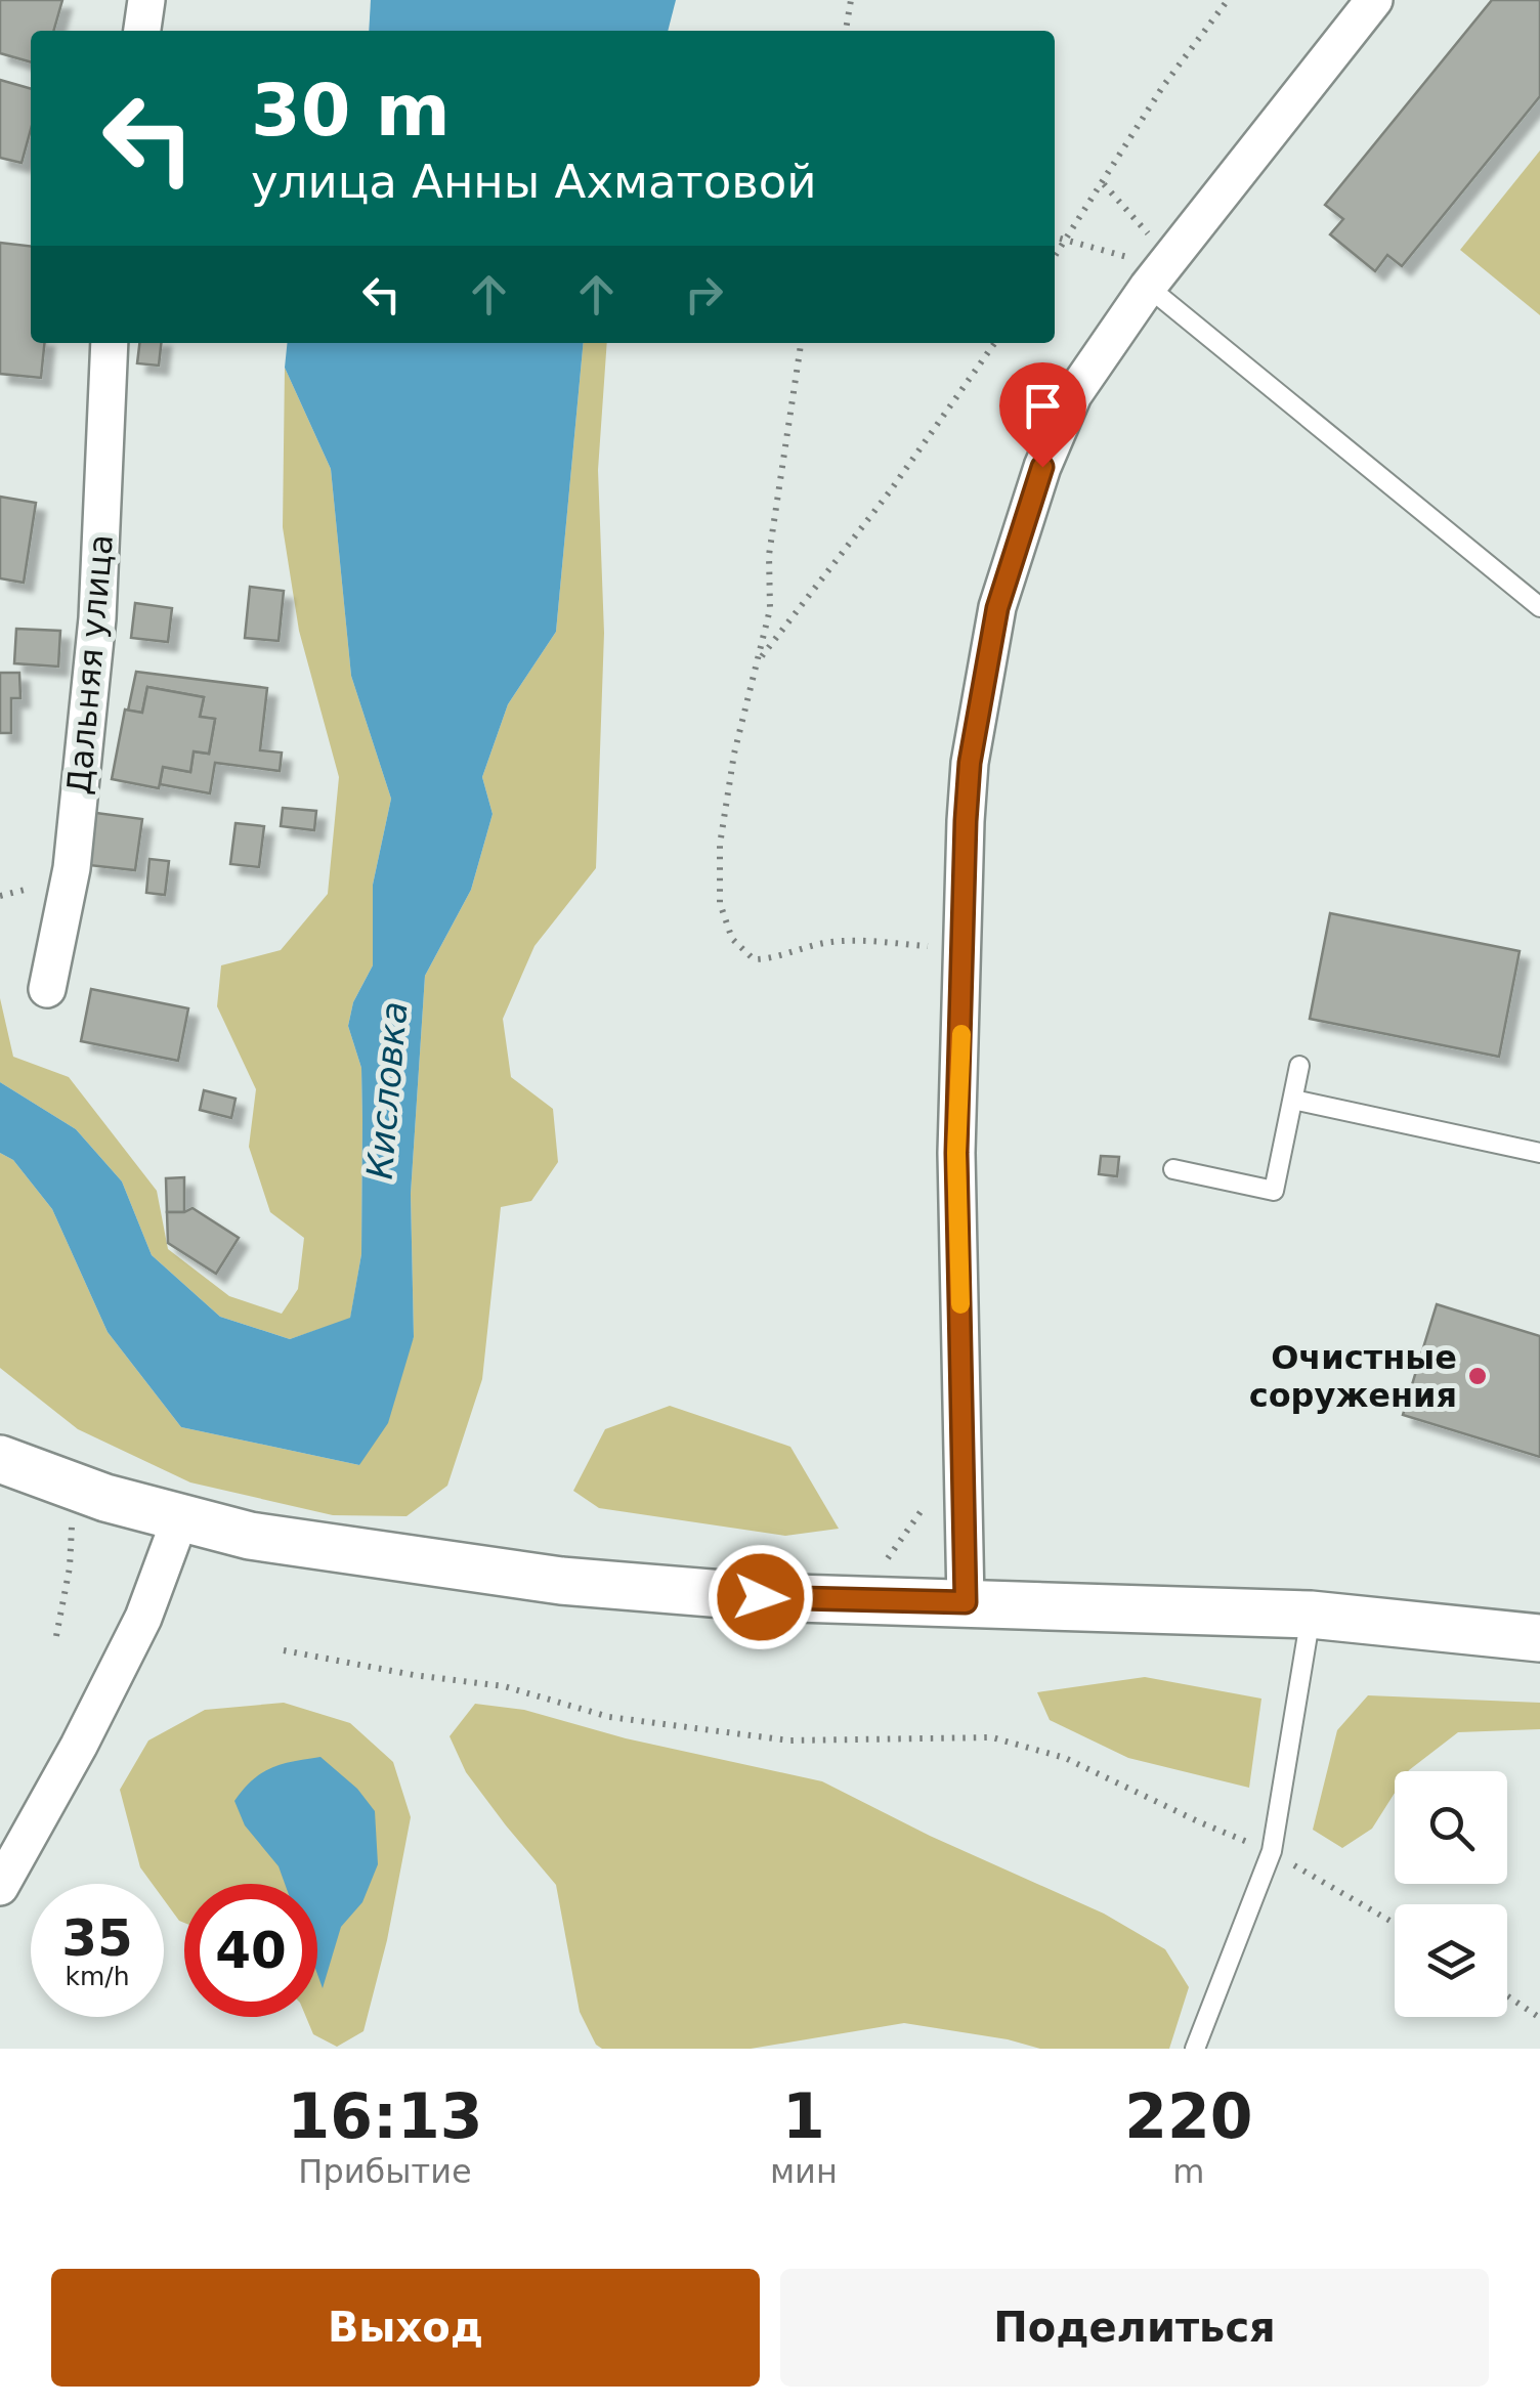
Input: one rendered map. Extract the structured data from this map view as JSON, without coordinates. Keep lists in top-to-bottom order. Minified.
{"streets":{"street":["Дальняя улица"]},"water":["Кисловка"],"places":["Очистные соружения"],"page":{"turn":["30 m","улица Анны Ахматовой"],"speed":"35 km/h","limit":"40","eta":["16:13","Прибытие","1","мин","220","m"],"buttons":["Выход","Поделиться"]}}
